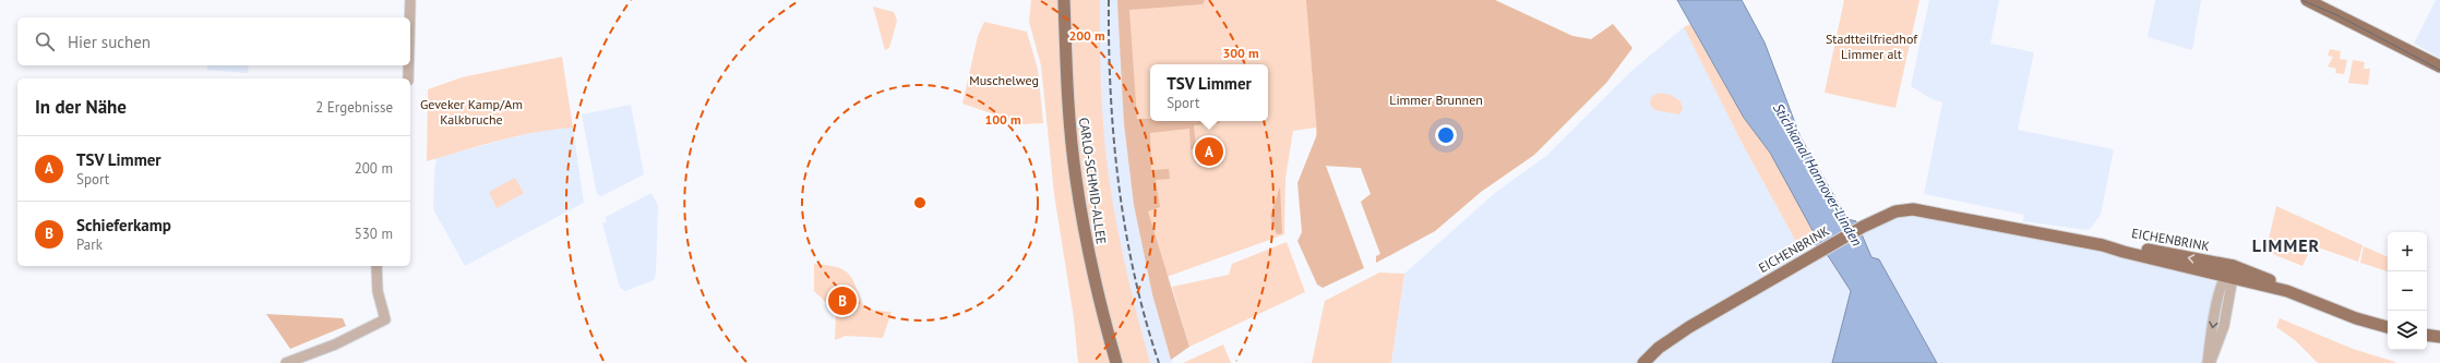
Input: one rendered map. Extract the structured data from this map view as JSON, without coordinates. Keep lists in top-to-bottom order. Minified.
{"streets":{"main road":["CARLO-SCHMID-ALLEE","EICHENBRINK"]},"districts":["LIMMER"],"water":["Stichkanal Hannover-Linden"],"parks":["Stadtteilfriedhof Limmer alt","Muschelweg","Limmer Brunnen","Geveker Kamp/Am Kalkbruche"],"page":{"search":"Hier suchen","popup":["TSV Limmer","Sport"],"heading":["In der Nähe","2 Ergebnisse"],"pins":["A","B"],"list":[{"mark":"A","name":"TSV Limmer","note":"Sport","value":"200 m"},{"mark":"B","name":"Schieferkamp","note":"Park","value":"530 m"}],"map_buttons":["+","−"]},"rings":["200 m","300 m","100 m"]}
